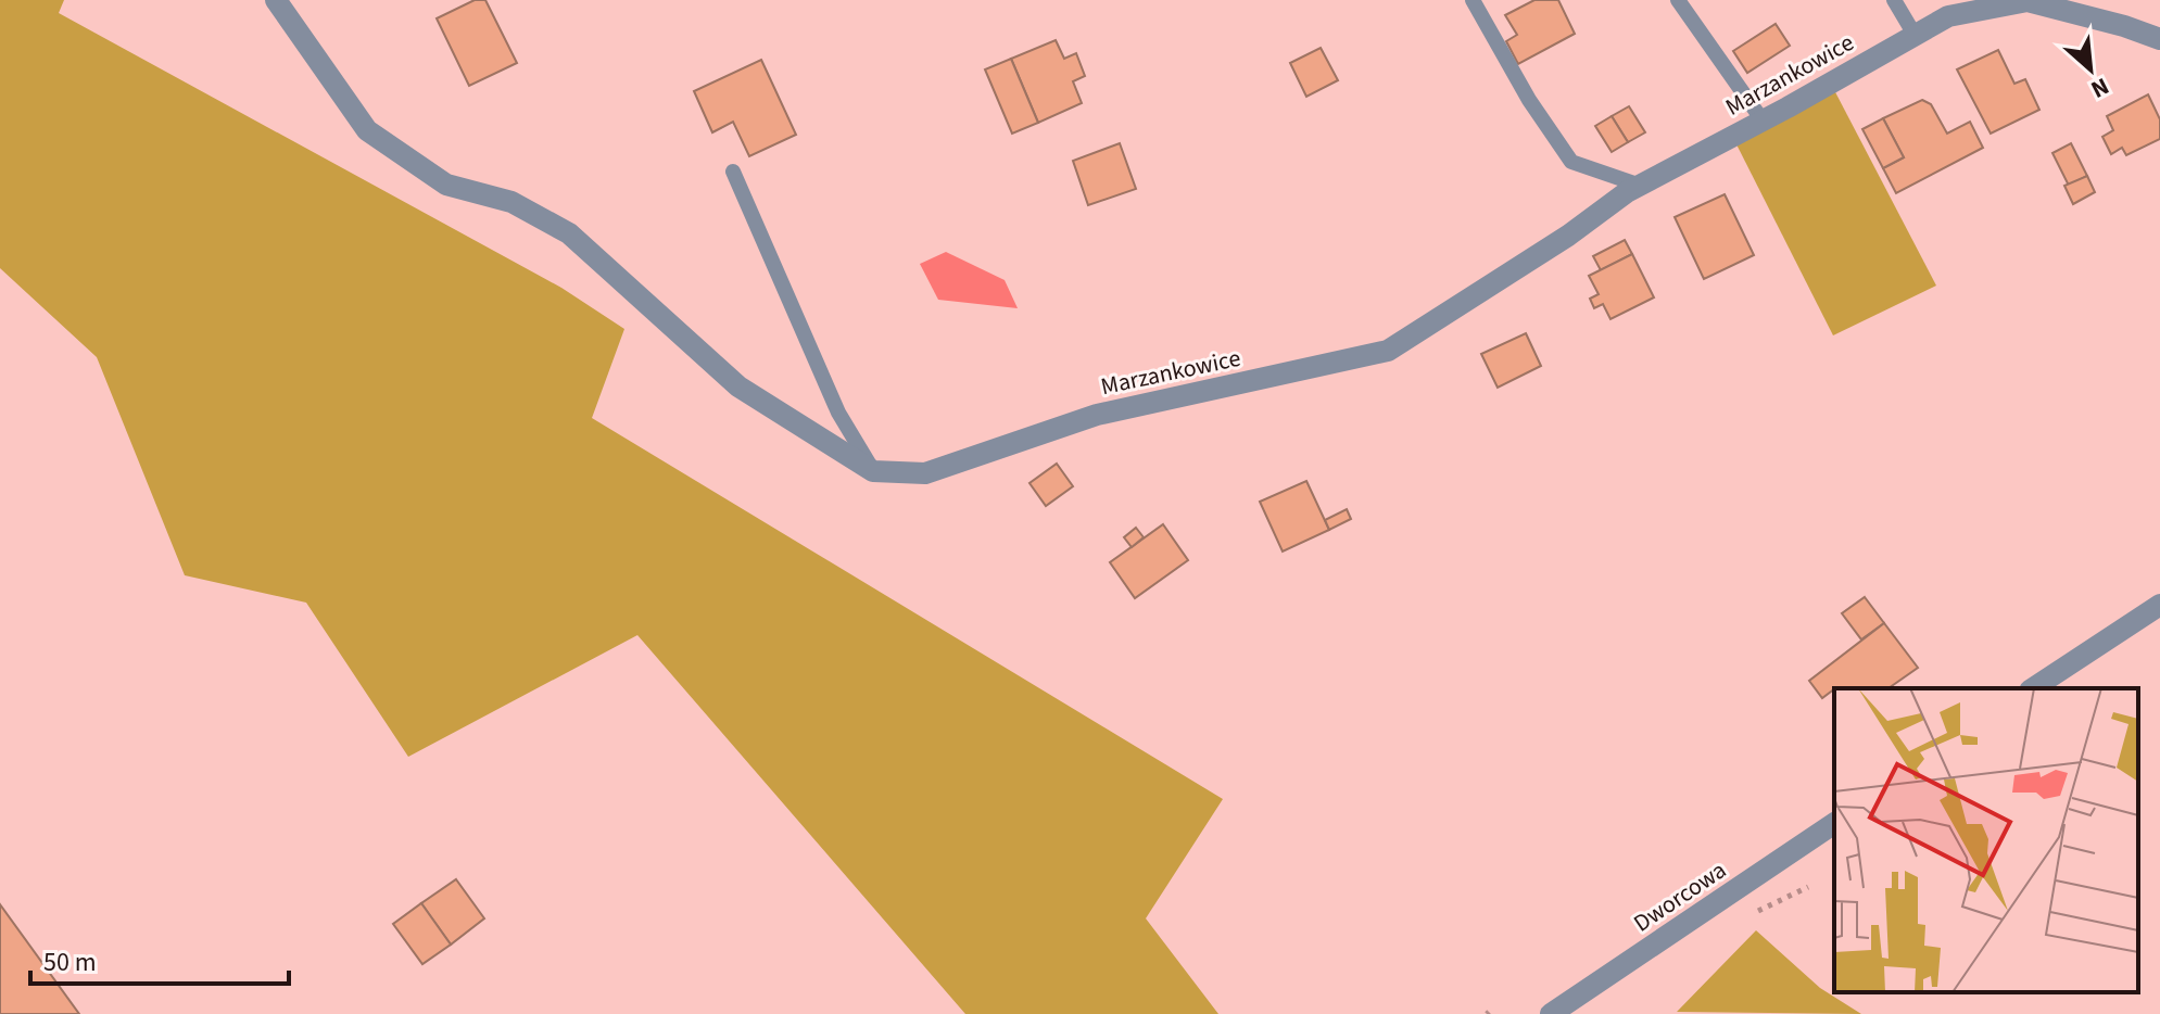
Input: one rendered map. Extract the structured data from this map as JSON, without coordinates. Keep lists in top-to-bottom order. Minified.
{"streets":{"street":["Marzankowice","Dworcowa"]},"scale_bar":"50 m","north":"bottom right"}
